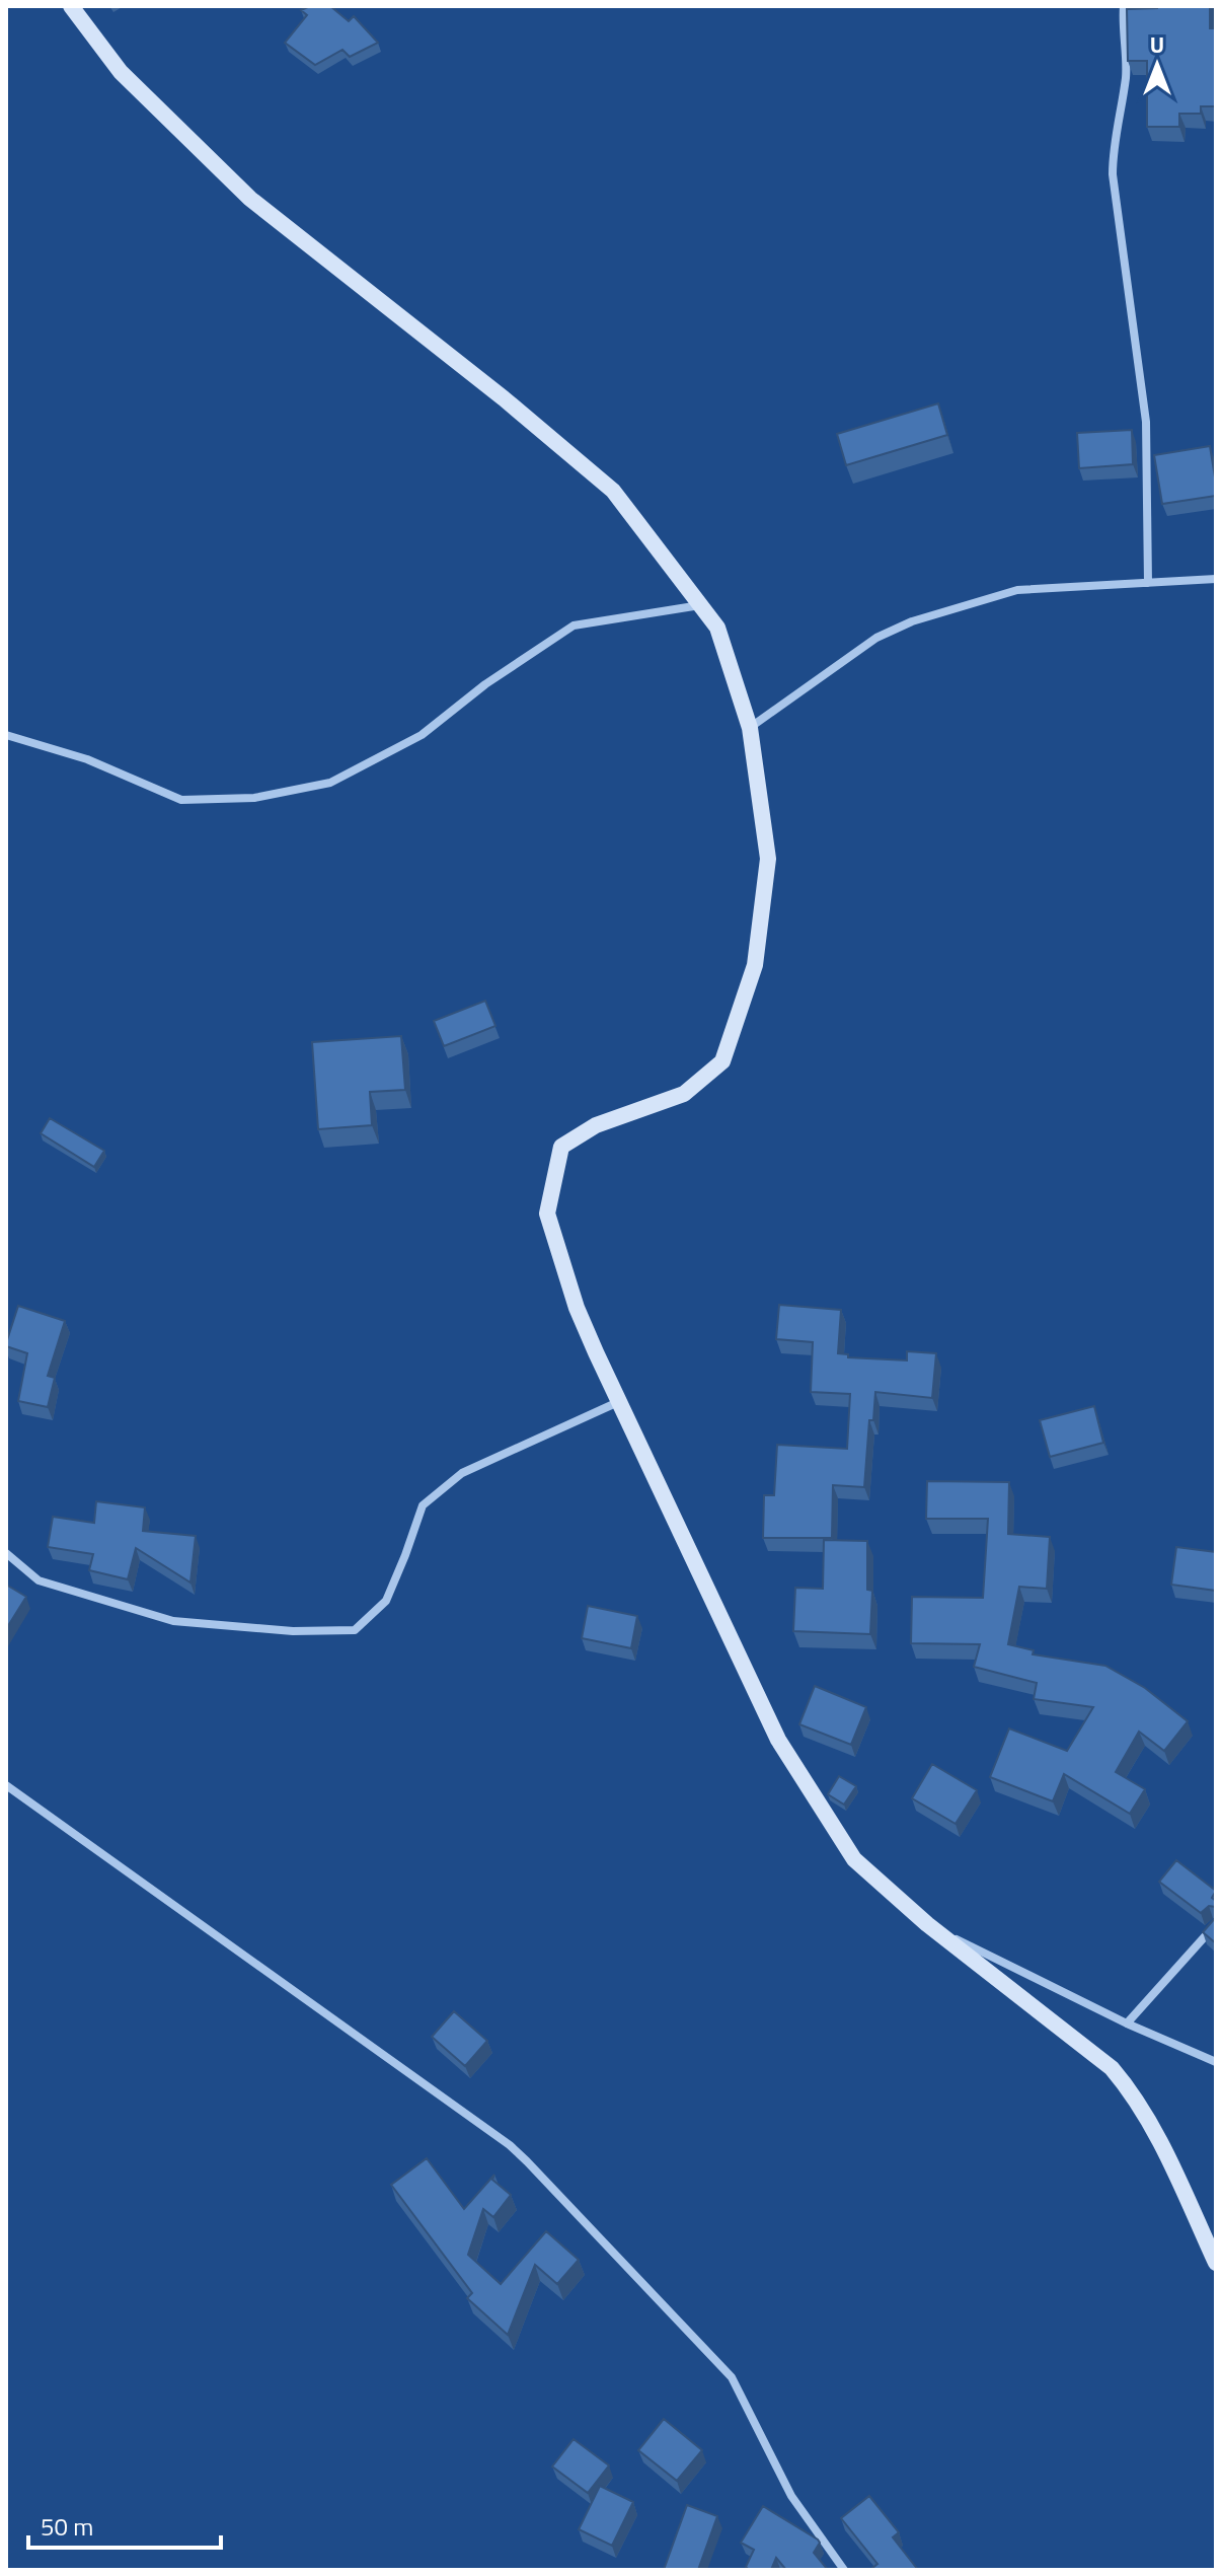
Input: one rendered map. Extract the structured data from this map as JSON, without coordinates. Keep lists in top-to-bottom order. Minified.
{"scale_bar":"50 m","north":"top"}
